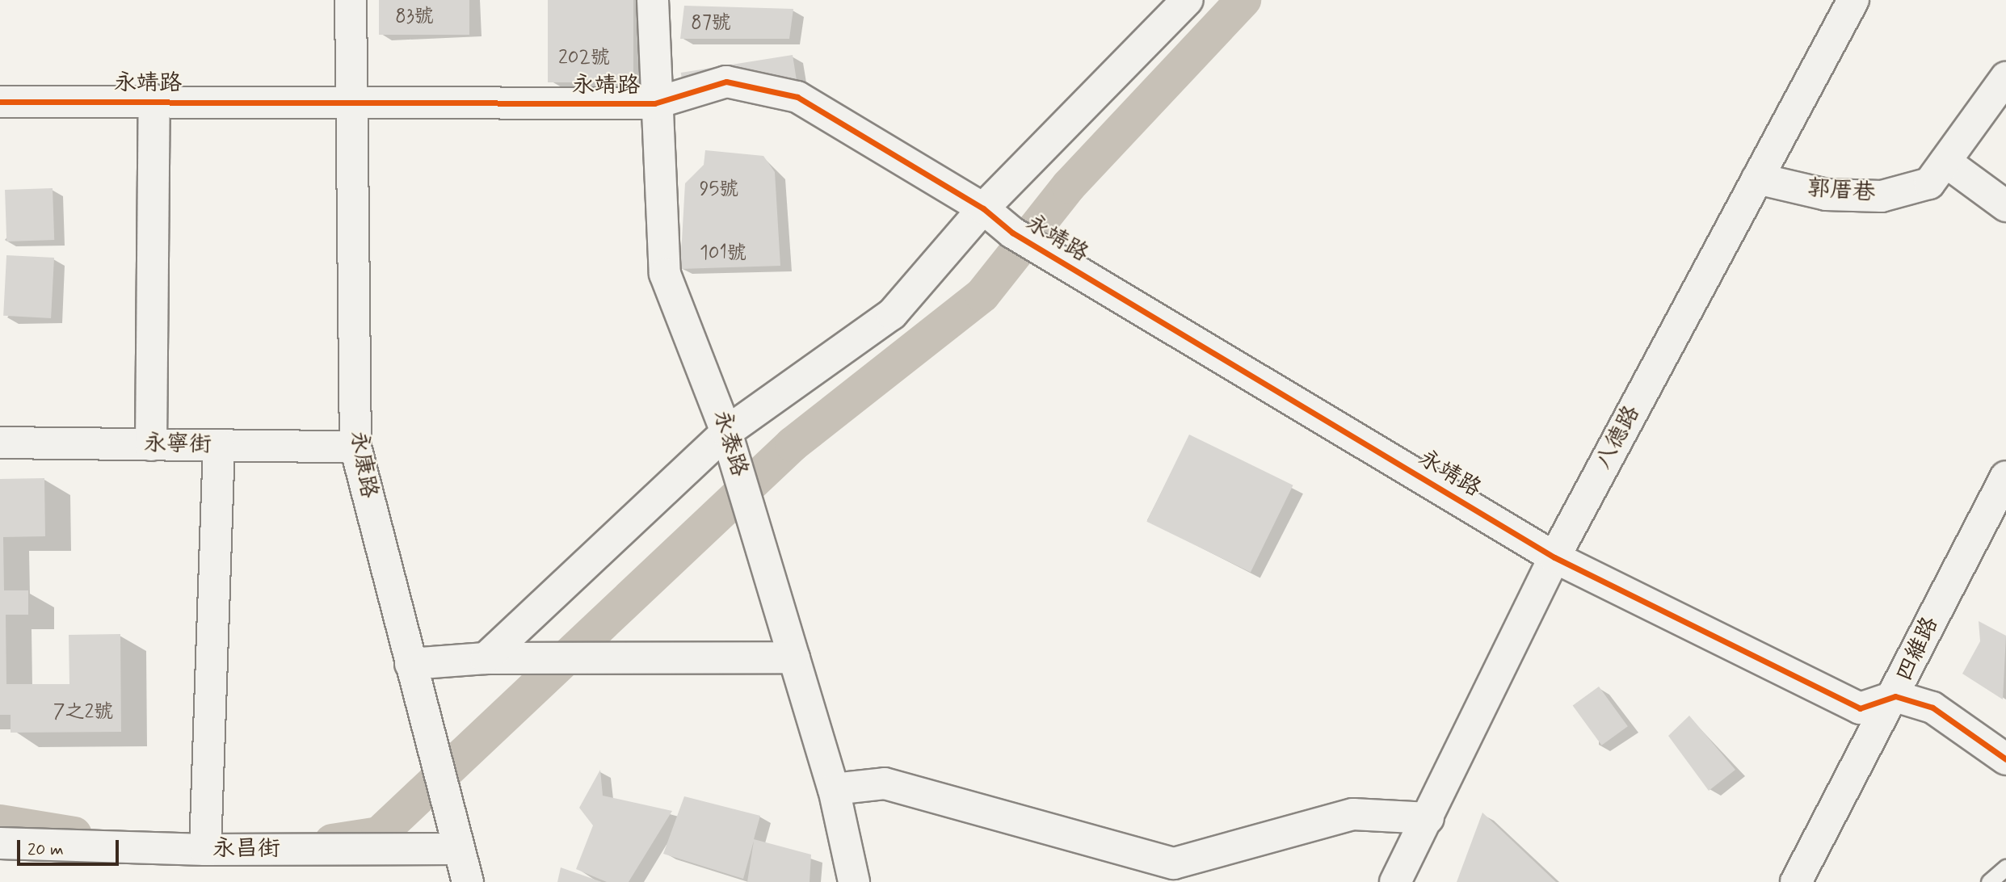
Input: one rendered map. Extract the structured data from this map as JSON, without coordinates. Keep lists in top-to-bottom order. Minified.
{"streets":{"street":["永靖路","郭厝巷","八德路","永泰路","永寧街","永康路","四維路","永昌街"]},"crossings":[["永靖路","八德路"],["永靖路","永泰路"],["永靖路","永康路"],["永靖路","四維路"],["郭厝巷","八德路"],["永寧街","永康路"],["永康路","永昌街"]],"house_numbers":["83號","87號","202號","95號","101號","7之2號"],"scale_bar":"20 m"}
